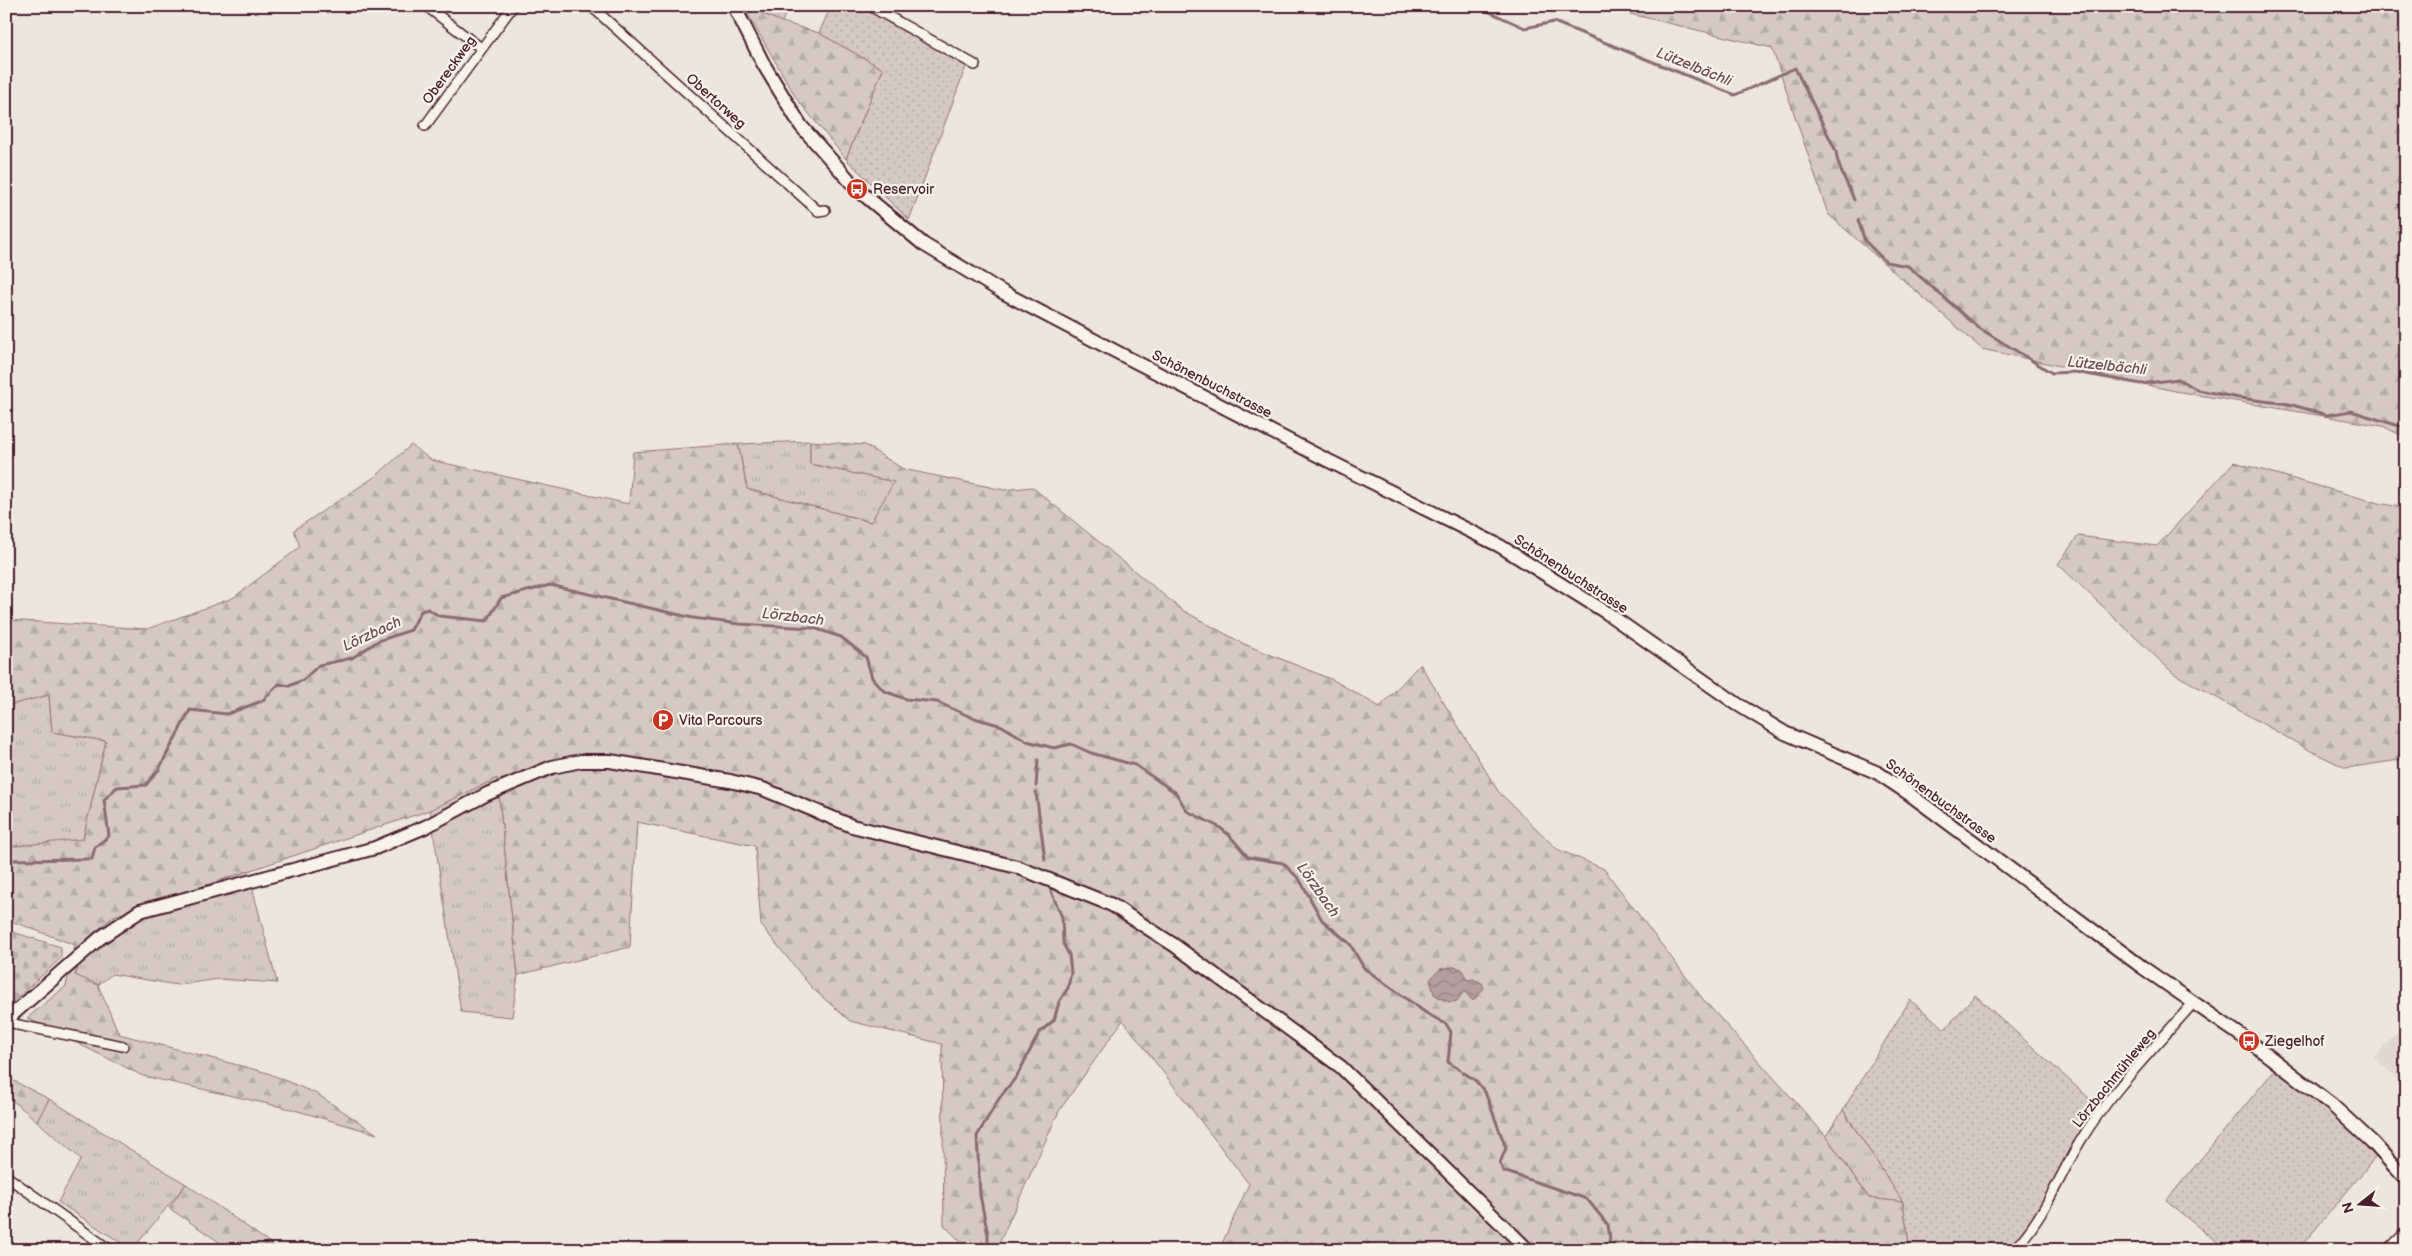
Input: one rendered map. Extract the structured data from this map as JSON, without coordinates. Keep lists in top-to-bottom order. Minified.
{"streets":{"street":["Obereckweg","Obertorweg","Schönenbuchstrasse","Lörzbachmühleweg"]},"crossings":[["Schönenbuchstrasse","Lörzbachmühleweg"]],"water":["Lützelbächli","Lörzbach"],"places":{"bus stop":["Reservoir","Ziegelhof"],"parking":["Vita Parcours"]},"north":"left"}
